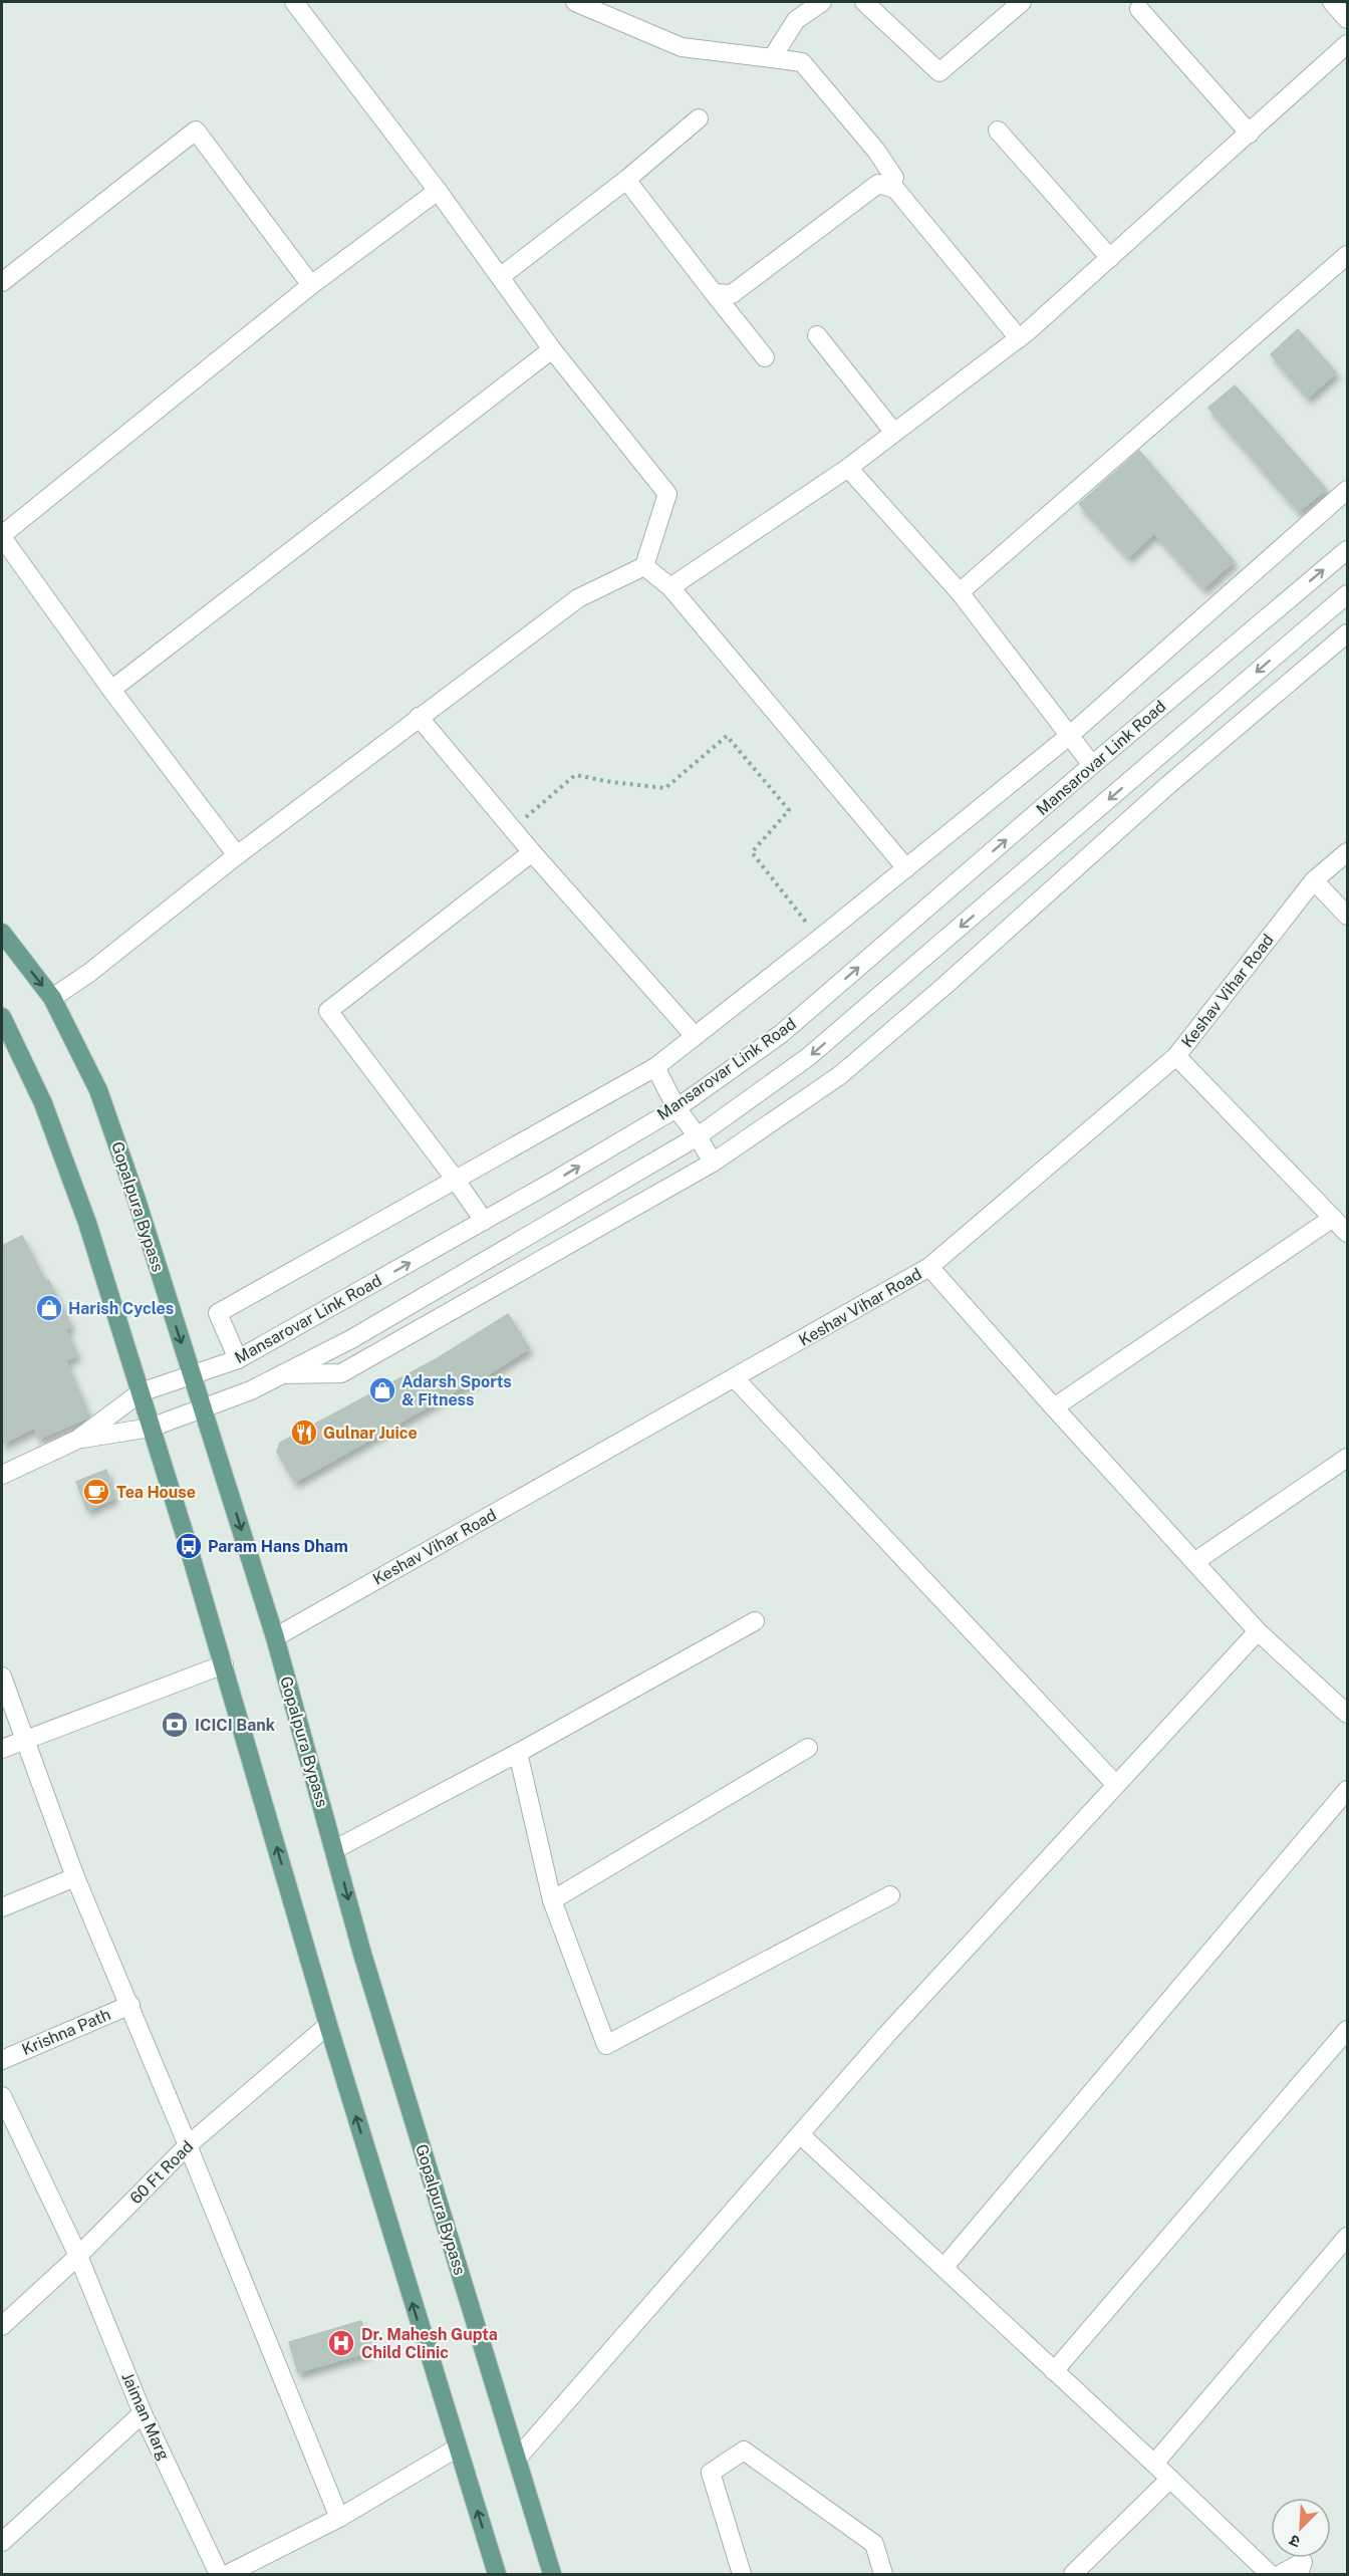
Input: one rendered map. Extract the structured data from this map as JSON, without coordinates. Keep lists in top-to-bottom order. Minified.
{"streets":{"main road":["Gopalpura Bypass"],"street":["Mansarovar Link Road","Keshav Vihar Road","Krishna Path","60 Ft Road","Jaiman Marg"]},"crossings":[["Mansarovar Link Road","Gopalpura Bypass"],["Keshav Vihar Road","Gopalpura Bypass"],["60 Ft Road","Jaiman Marg"]],"places":{"shop":["Harish Cycles","Adarsh Sports & Fitness"],"restaurant":["Gulnar Juice"],"cafe":["Tea House"],"bus stop":["Param Hans Dham"],"bank":["ICICI Bank"],"hospital":["Dr. Mahesh Gupta Child Clinic"]},"north":"bottom left"}
